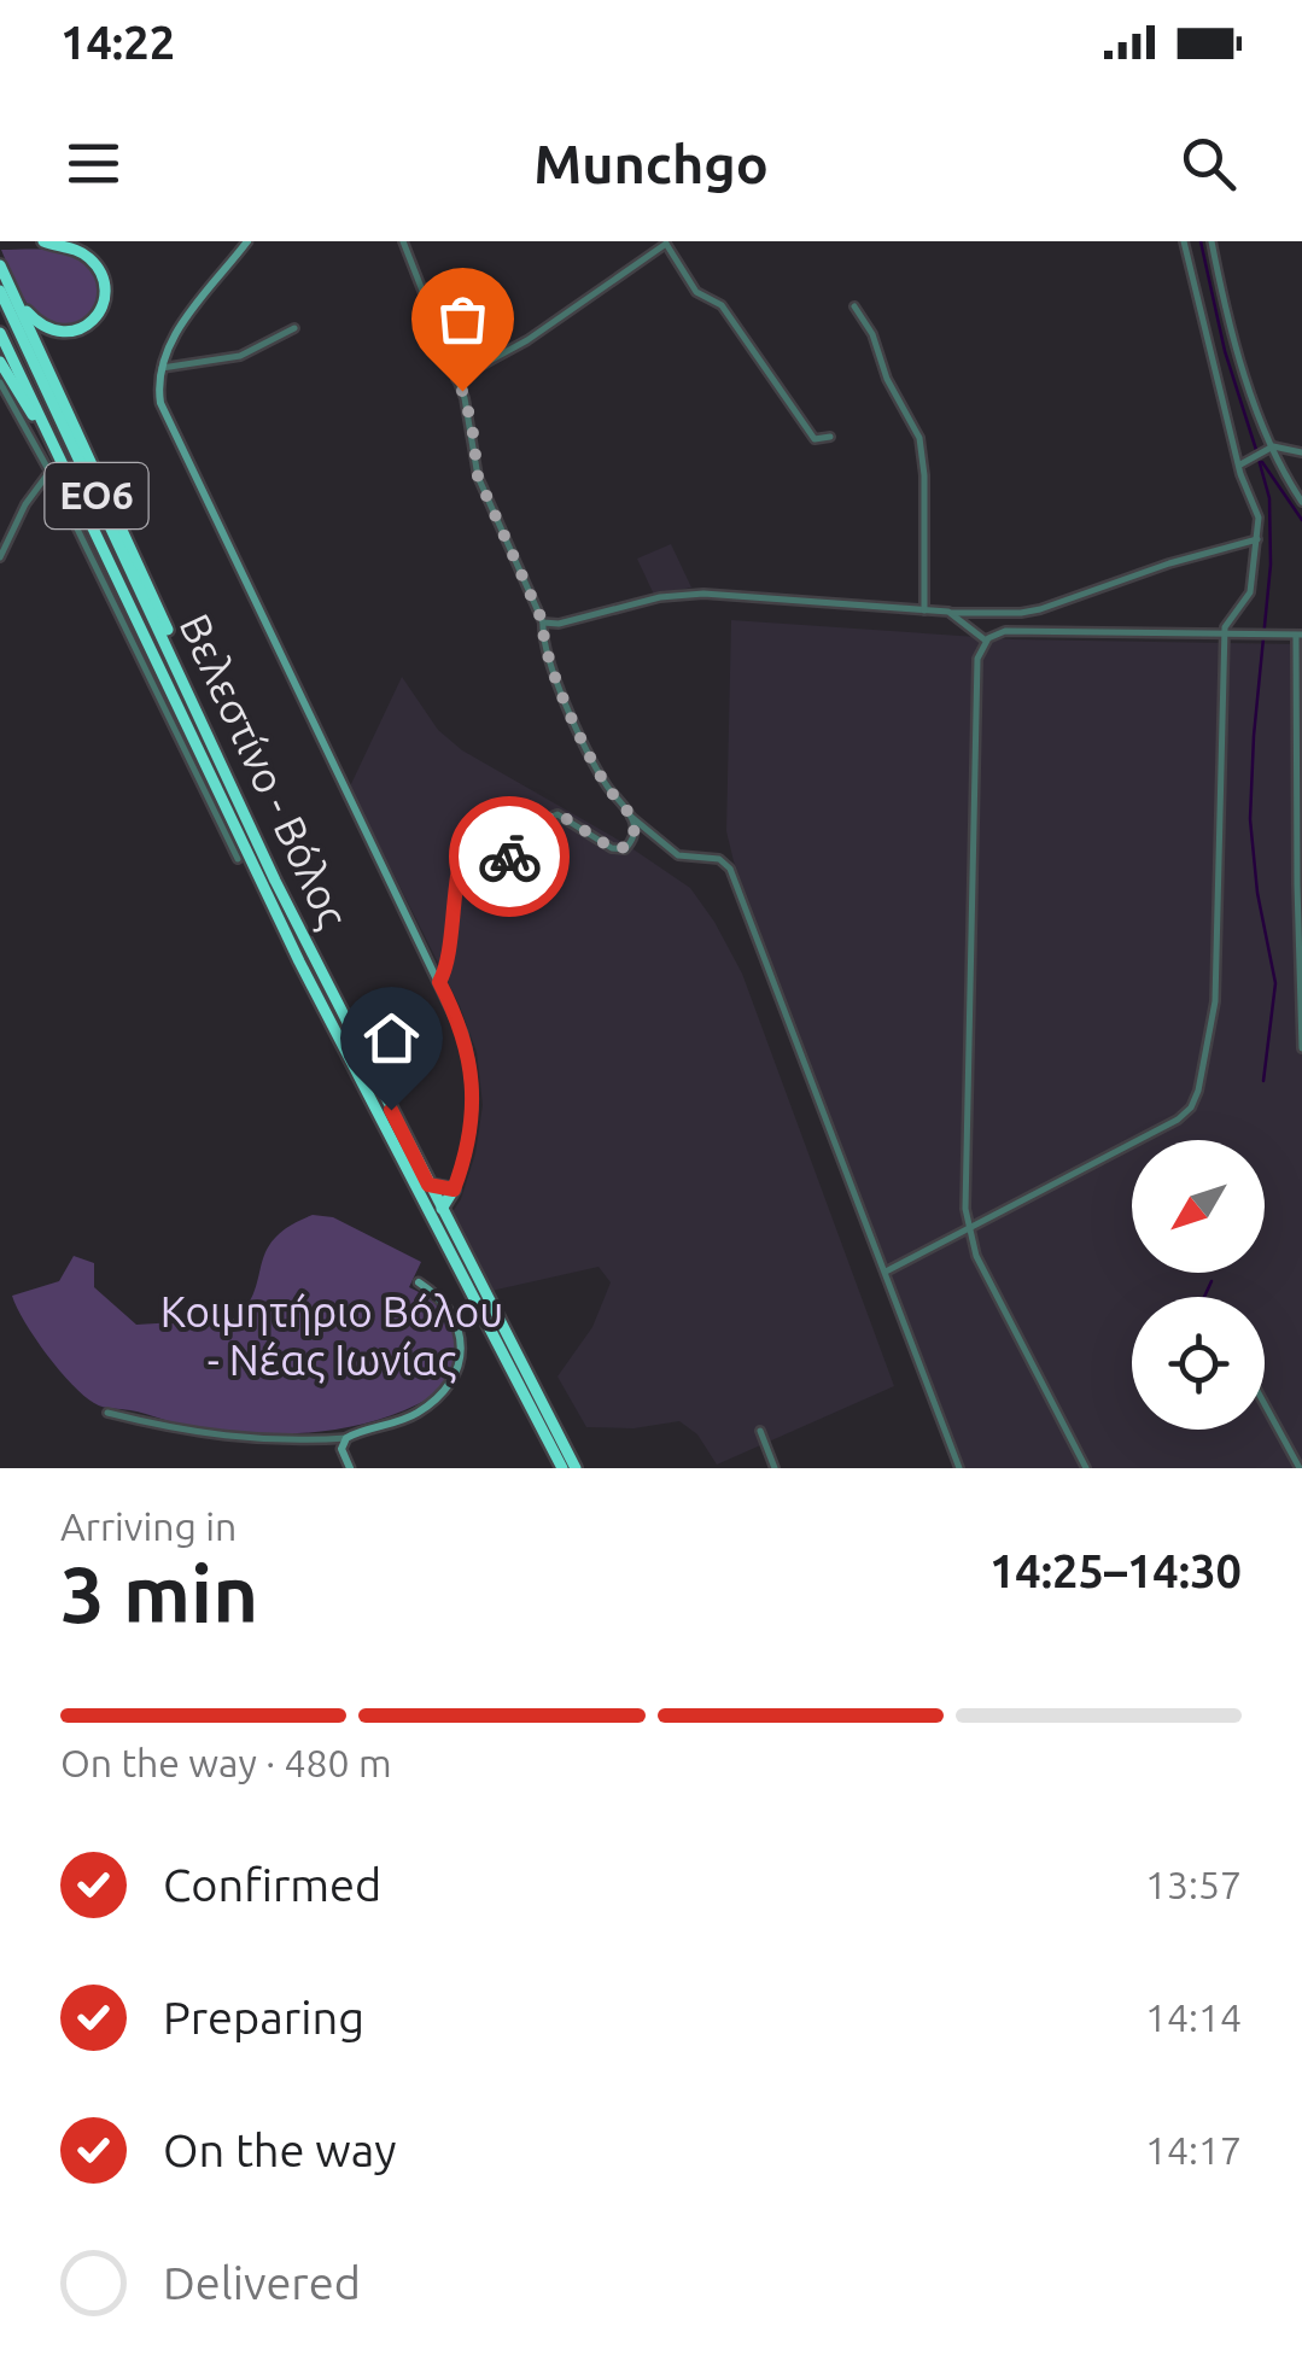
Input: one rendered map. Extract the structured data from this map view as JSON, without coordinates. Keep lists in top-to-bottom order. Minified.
{"streets":{"highway":["ΕΟ6","Βελεστίνο - Βόλος"]},"parks":["Κοιμητήριο Βόλου - Νέας Ιωνίας"],"north":"bottom left","page":{"status":"14:22","header":"Munchgo","heading":["3 min","Arriving in","14:25–14:30"],"bar":"On the way · 480 m","list":[["Confirmed","13:57"],["Preparing","14:14"],["On the way","14:17"],"Delivered"]}}
